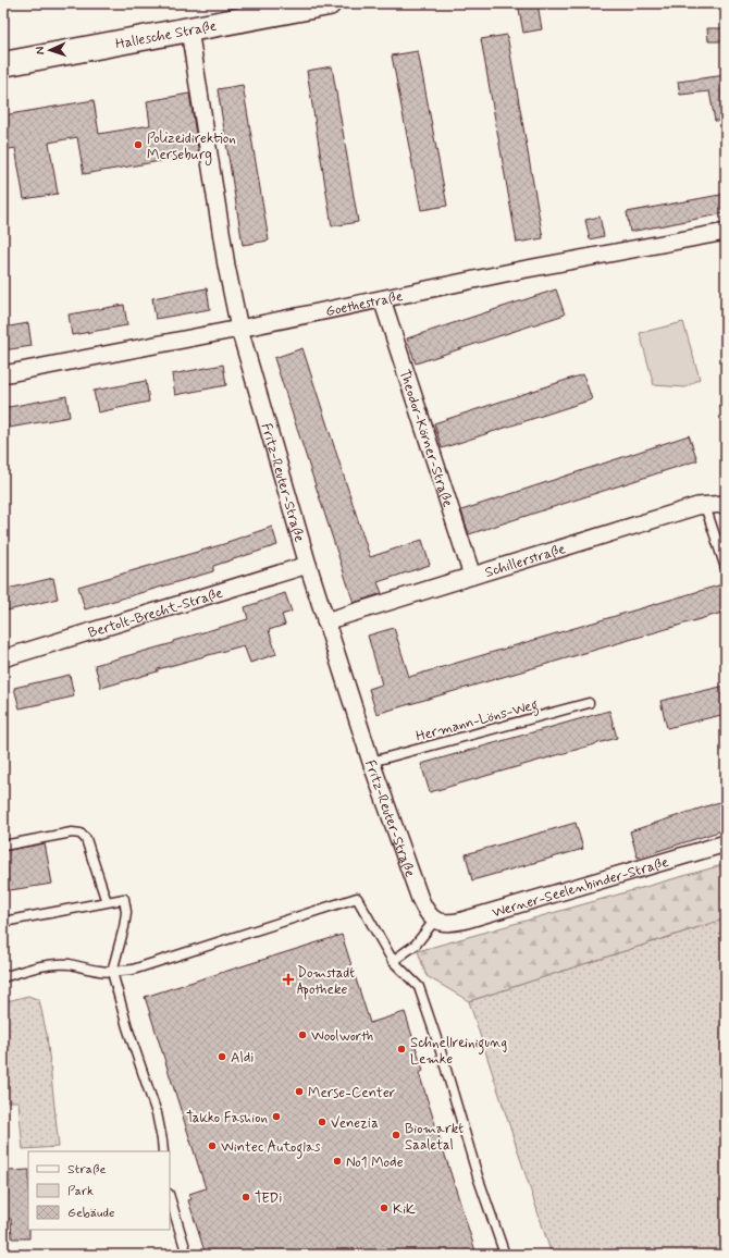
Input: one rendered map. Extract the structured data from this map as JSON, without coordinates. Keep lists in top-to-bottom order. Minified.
{"streets":{"main road":["Hallesche Straße"],"street":["Goethestraße","Theodor-Körner-Straße","Fritz-Reuter-Straße","Schillerstraße","Bertolt-Brecht-Straße","Werner-Seelenbinder-Straße"],"lane":["Hermann-Löns-Weg"]},"crossings":[["Hallesche Straße","Fritz-Reuter-Straße"],["Goethestraße","Theodor-Körner-Straße"],["Goethestraße","Fritz-Reuter-Straße"],["Theodor-Körner-Straße","Schillerstraße"],["Fritz-Reuter-Straße","Schillerstraße"],["Fritz-Reuter-Straße","Bertolt-Brecht-Straße"],["Fritz-Reuter-Straße","Hermann-Löns-Weg"],["Fritz-Reuter-Straße","Werner-Seelenbinder-Straße"]],"places":{"other":["Polizeidirektion Merseburg","Woolworth","Schnellreinigung Lemke","Aldi","Merse-Center","Takko Fashion","Venezia","Biomarkt Saaletal","Wintec Autoglas","No1 Mode","TEDi","KiK"],"health":["Domstadt Apotheke"]},"legend":["Straße","Park","Gebäude"],"north":"left"}
